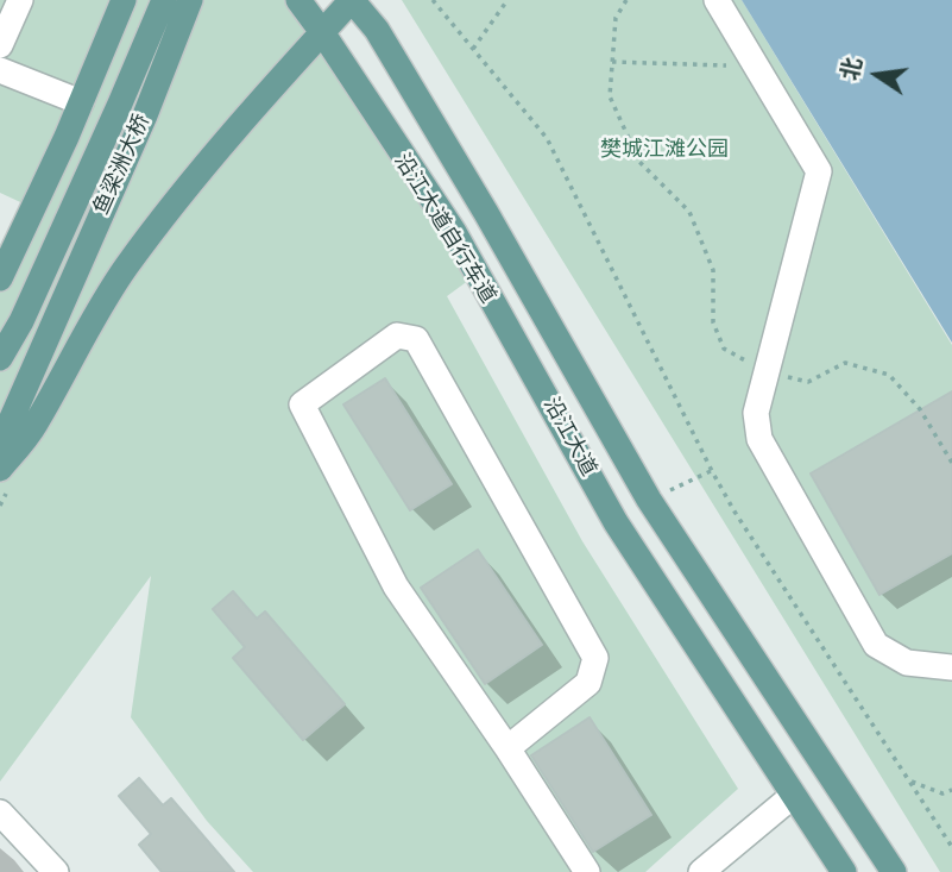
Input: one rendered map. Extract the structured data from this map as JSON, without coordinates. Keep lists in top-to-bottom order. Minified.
{"streets":{"main road":["鱼梁洲大桥","沿江大道"]},"parks":["樊城江滩公园"],"north":"left"}
